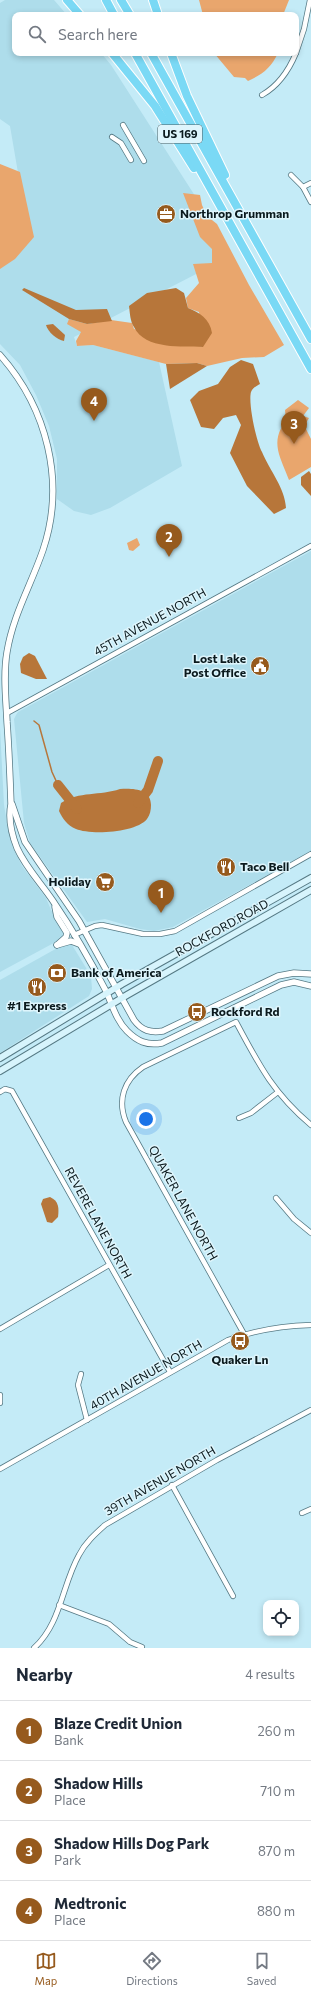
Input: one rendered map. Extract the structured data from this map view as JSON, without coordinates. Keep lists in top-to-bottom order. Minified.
{"streets":{"highway":["US 169"],"main road":["ROCKFORD ROAD"],"street":["45TH AVENUE NORTH","QUAKER LANE NORTH","REVERE LANE NORTH","40TH AVENUE NORTH","39TH AVENUE NORTH"]},"crossings":[["QUAKER LANE NORTH","40TH AVENUE NORTH"],["REVERE LANE NORTH","40TH AVENUE NORTH"]],"places":{"office":["Northrop Grumman"],"public building":["Lost Lake Post Office"],"restaurant":["Taco Bell","#1 Express"],"supermarket":["Holiday"],"bank":["Bank of America"],"bus stop":["Rockford Rd","Quaker Ln"]},"page":{"search":"Search here","pins":["4","3","2","1"],"heading":["Nearby","4 results"],"list":[{"mark":"1","name":"Blaze Credit Union","note":"Bank","value":"260 m"},{"mark":"2","name":"Shadow Hills","note":"Place","value":"710 m"},{"mark":"3","name":"Shadow Hills Dog Park","note":"Park","value":"870 m"},{"mark":"4","name":"Medtronic","note":"Place","value":"880 m"}],"nav":["Map","Directions","Saved"]}}
